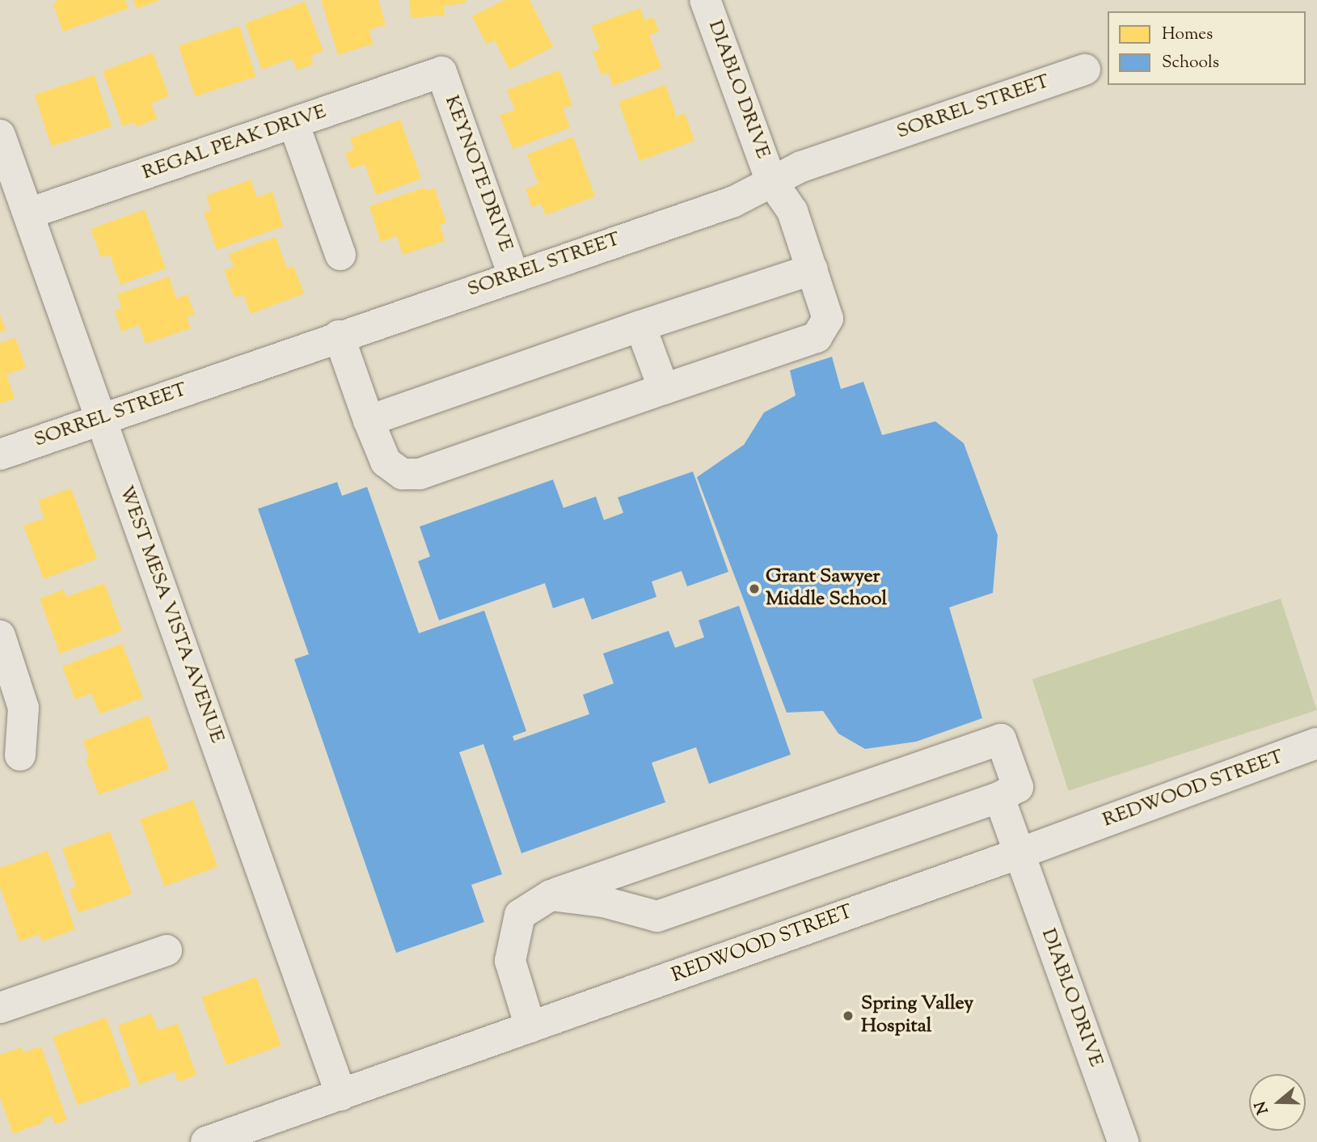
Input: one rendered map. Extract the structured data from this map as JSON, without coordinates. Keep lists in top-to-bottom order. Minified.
{"streets":{"street":["DIABLO DRIVE","SORREL STREET","REGAL PEAK DRIVE","KEYNOTE DRIVE","WEST MESA VISTA AVENUE","REDWOOD STREET"]},"crossings":[["DIABLO DRIVE","SORREL STREET"],["DIABLO DRIVE","REDWOOD STREET"],["SORREL STREET","KEYNOTE DRIVE"],["SORREL STREET","WEST MESA VISTA AVENUE"],["REGAL PEAK DRIVE","KEYNOTE DRIVE"],["REGAL PEAK DRIVE","WEST MESA VISTA AVENUE"],["WEST MESA VISTA AVENUE","REDWOOD STREET"]],"places":["Grant Sawyer Middle School","Spring Valley Hospital"],"legend":["Homes","Schools"],"north":"left"}
